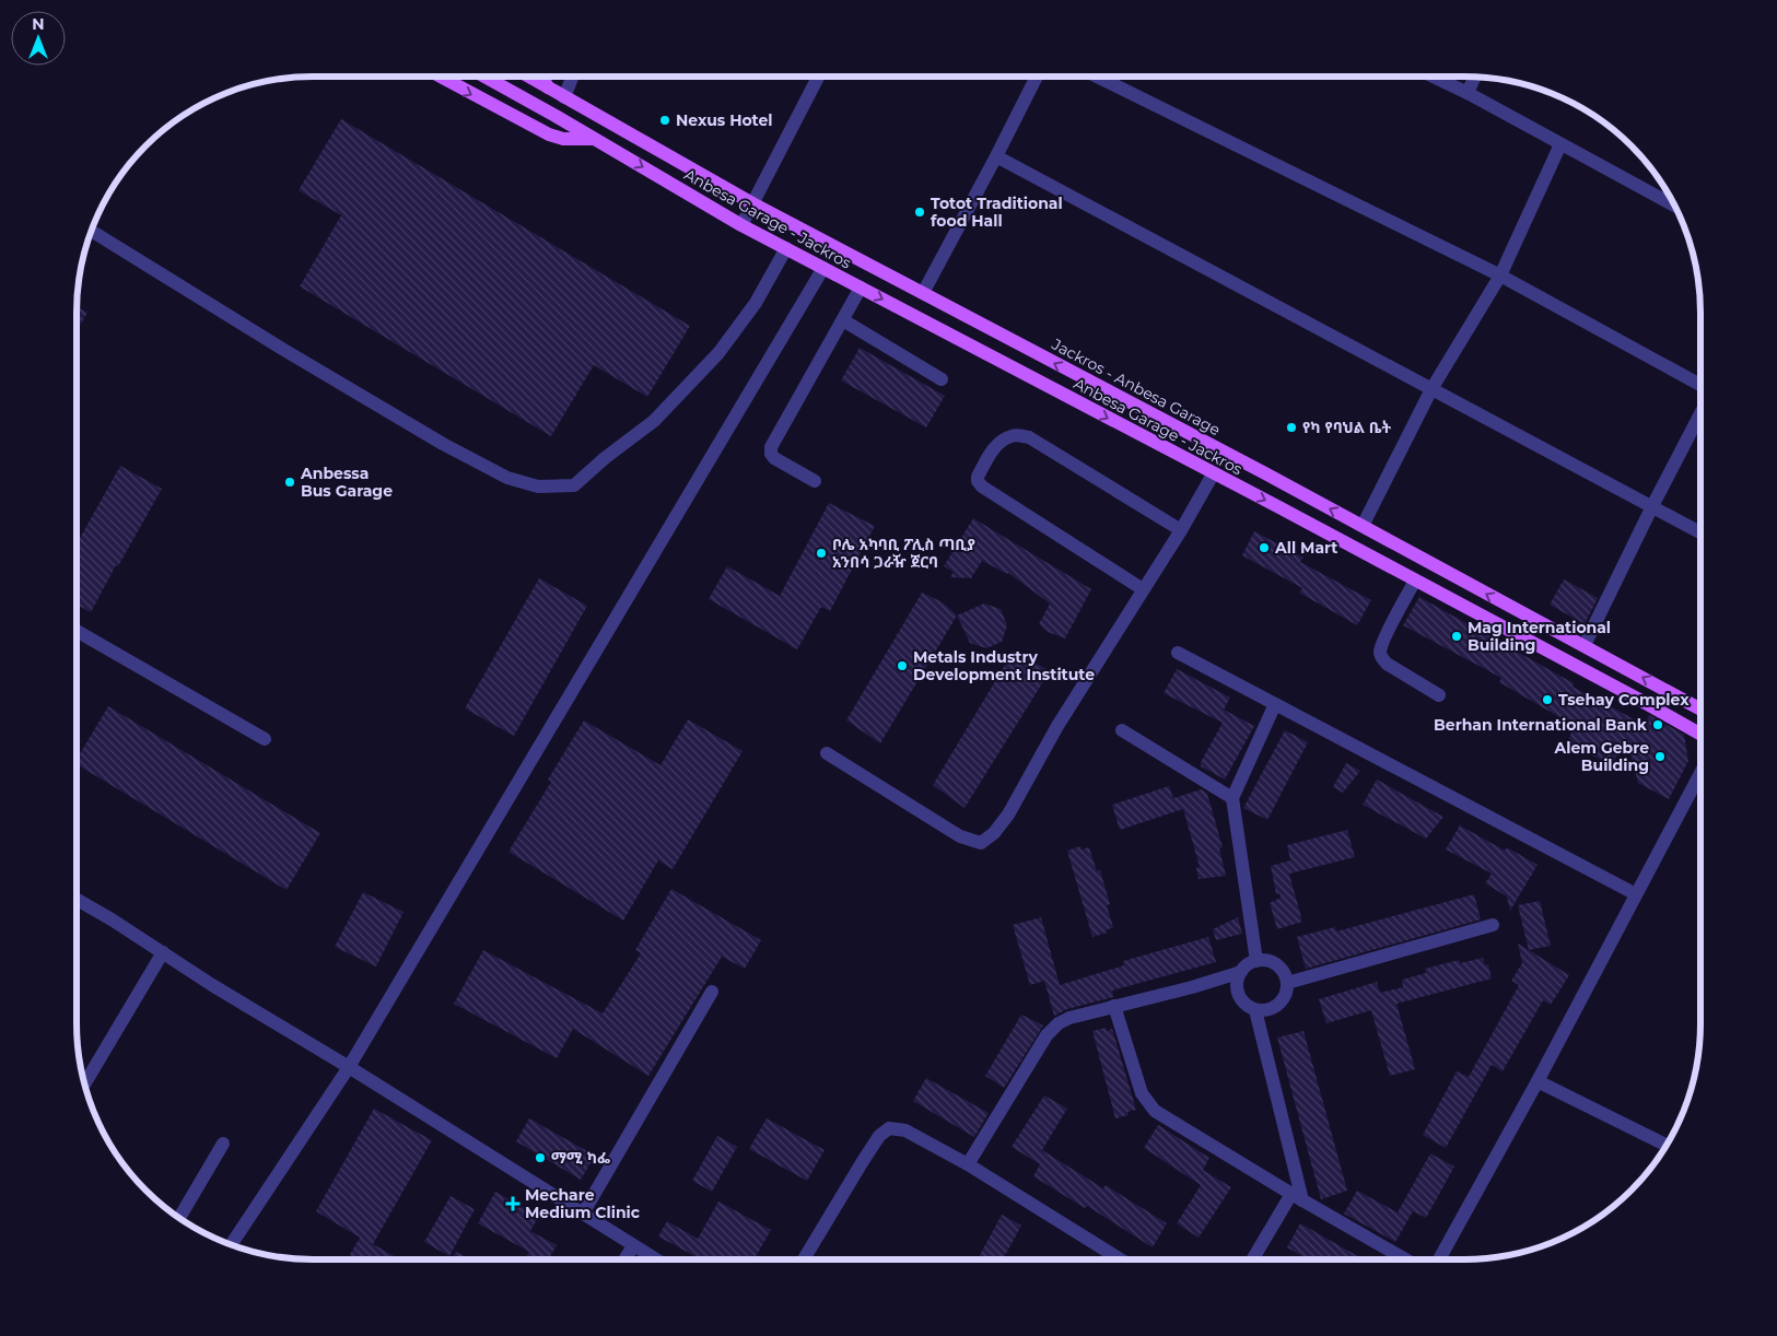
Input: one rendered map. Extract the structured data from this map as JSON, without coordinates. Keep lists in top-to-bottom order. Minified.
{"streets":{"main road":["Anbesa Garage - Jackros","Jackros - Anbesa Garage"]},"one_way":["Anbesa Garage - Jackros","Jackros - Anbesa Garage"],"places":{"other":["Nexus Hotel","Totot Traditional food Hall","የካ የባህል ቤት","Anbessa Bus Garage","All Mart","ቦሌ አካባቢ ፖሊስ ጣቢያ አንበሳ ጋራዥ ጀርባ","Mag International Building","Metals Industry Development Institute","Tsehay Complex","Berhan International Bank","Alem Gebre Building","ማሚ ካፌ"],"health":["Mechare Medium Clinic"]},"north":"top"}
